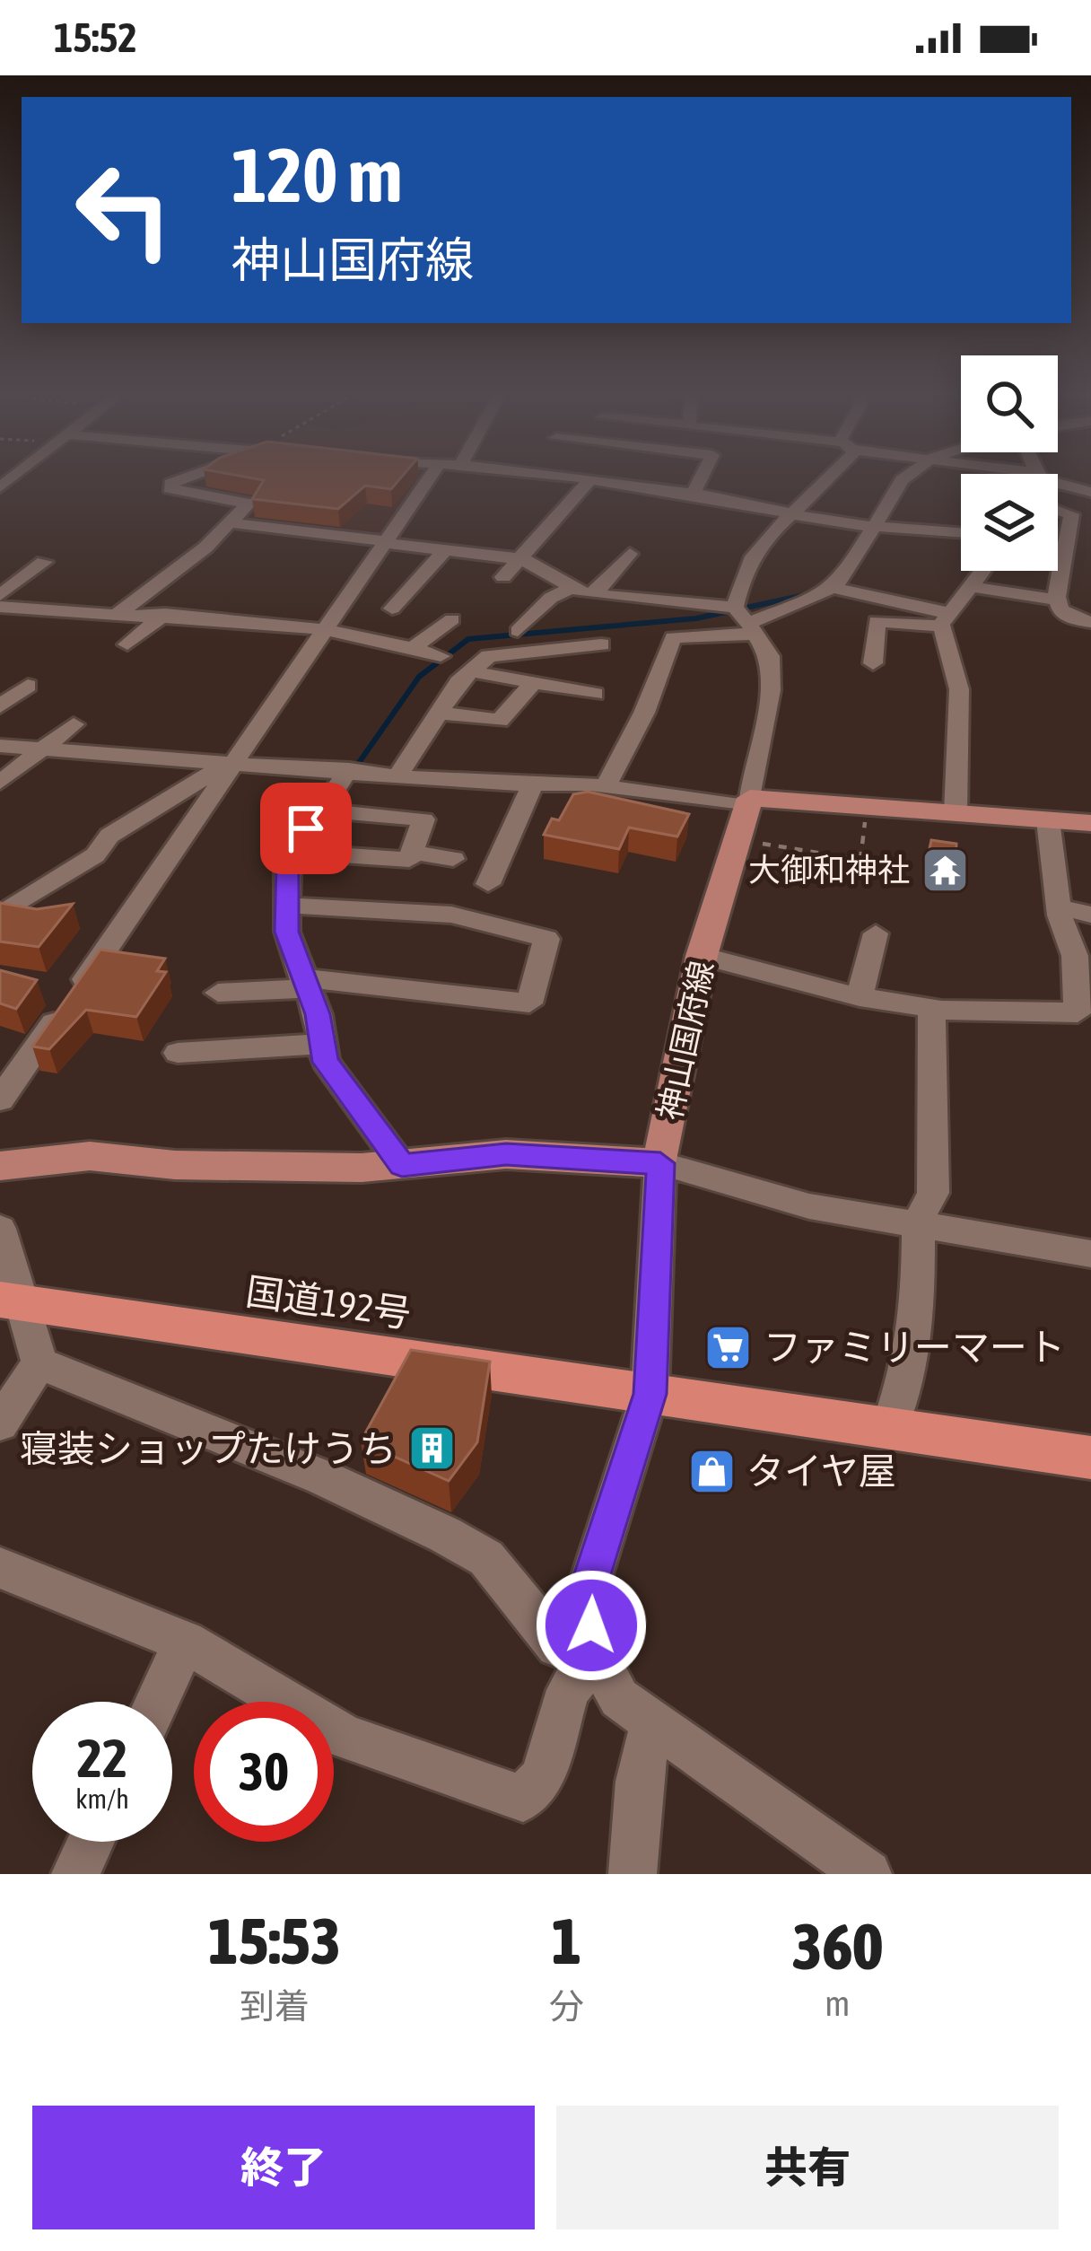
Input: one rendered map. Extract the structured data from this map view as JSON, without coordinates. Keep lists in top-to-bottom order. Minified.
{"streets":{"highway":["国道192号"],"main road":["神山国府線"]},"places":{"temple":["大御和神社"],"supermarket":["ファミリーマート"],"building":["寝装ショップたけうち"],"shop":["タイヤ屋"]},"page":{"status":"15:52","turn":["120 m","神山国府線"],"speed":"22 km/h","limit":"30","eta":["15:53","到着","1","分","360","m"],"buttons":["終了","共有"]}}
